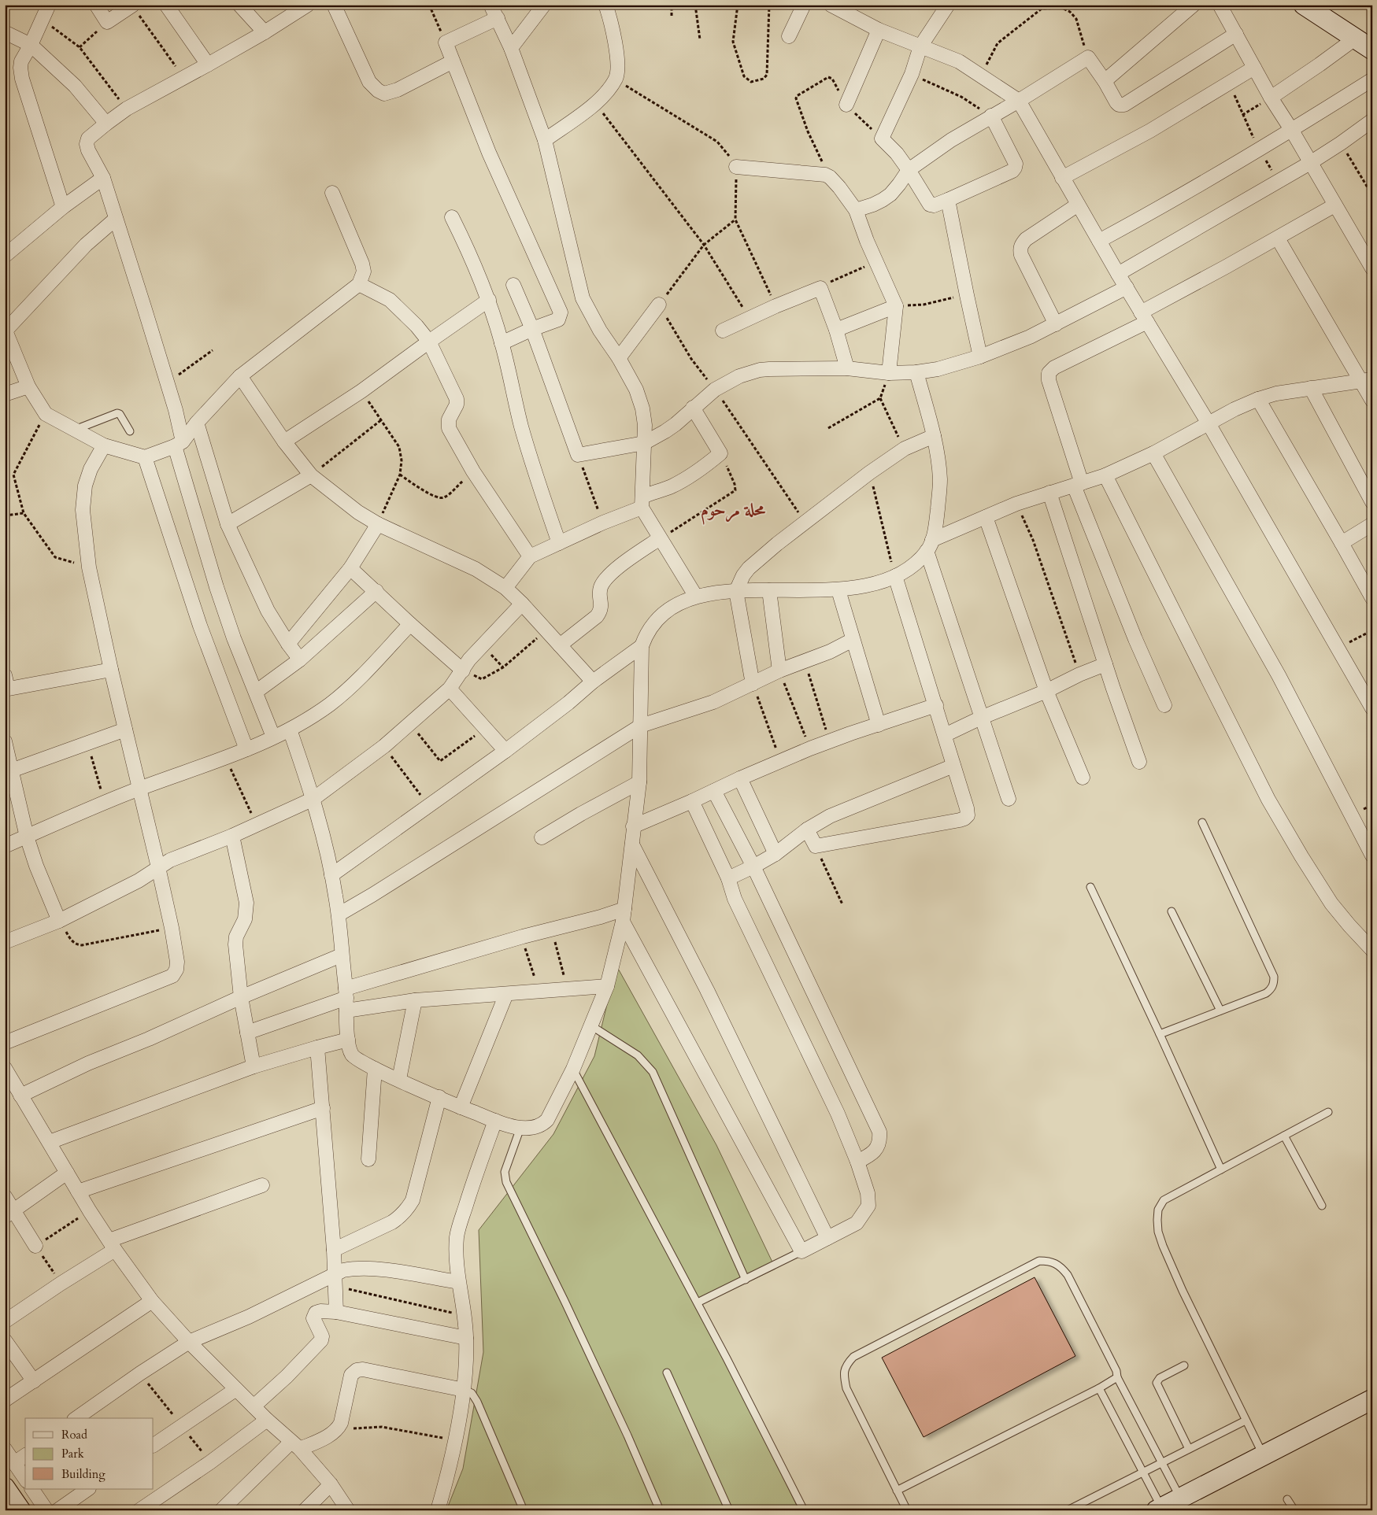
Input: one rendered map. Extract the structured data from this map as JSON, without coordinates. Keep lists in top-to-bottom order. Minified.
{"districts":["محلة مرحوم"],"legend":["Road","Park","Building"]}
